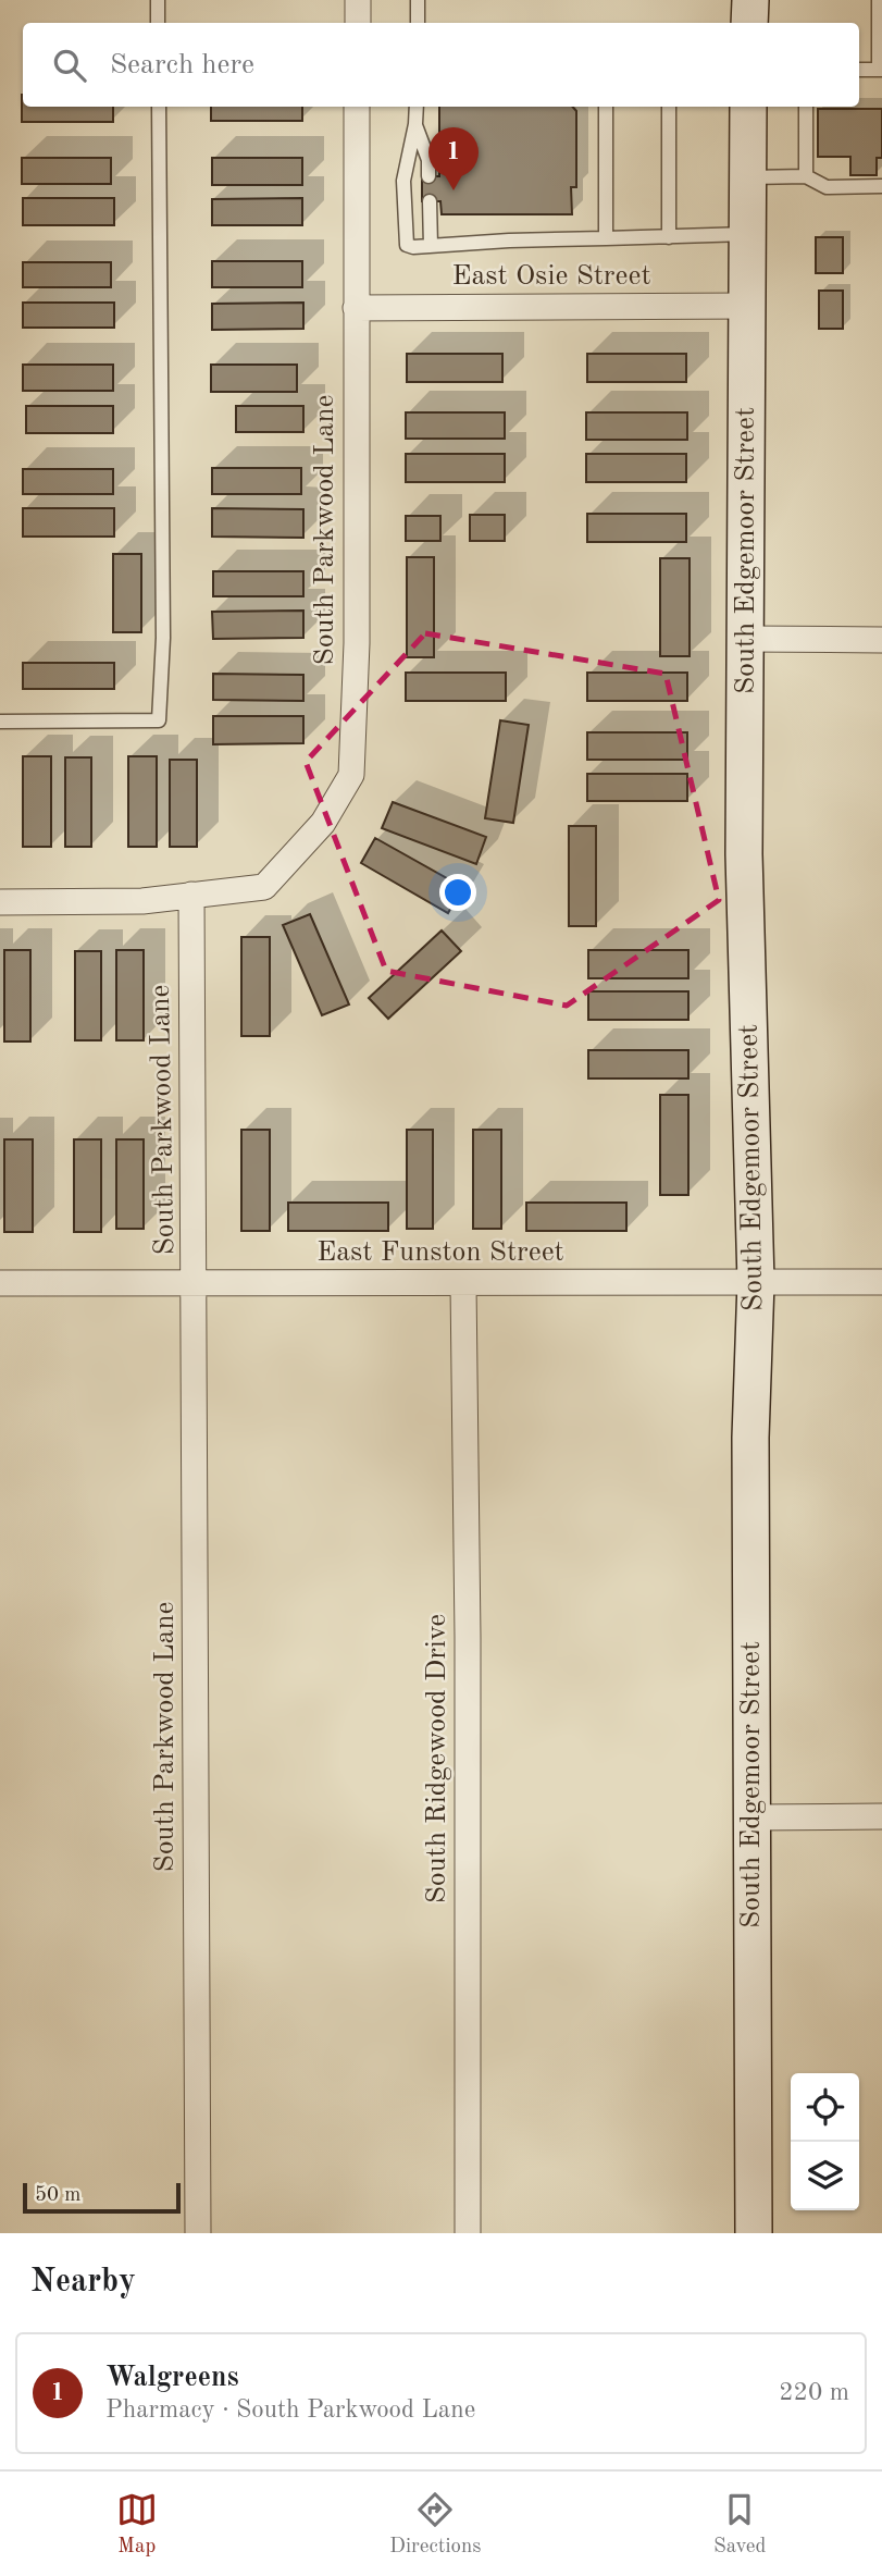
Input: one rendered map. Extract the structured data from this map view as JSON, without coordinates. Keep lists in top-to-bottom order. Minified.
{"streets":{"street":["East Osie Street","South Parkwood Lane","South Edgemoor Street","East Funston Street","South Ridgewood Drive"]},"crossings":[["East Osie Street","South Parkwood Lane"],["East Osie Street","South Edgemoor Street"],["South Parkwood Lane","East Funston Street"],["South Edgemoor Street","East Funston Street"],["East Funston Street","South Ridgewood Drive"]],"scale_bar":"50 m","page":{"search":"Search here","pins":"1","scale":"50 m","heading":"Nearby","list":[{"mark":"1","name":"Walgreens","note":"Pharmacy · South Parkwood Lane","value":"220 m"}],"nav":["Map","Directions","Saved"]}}
